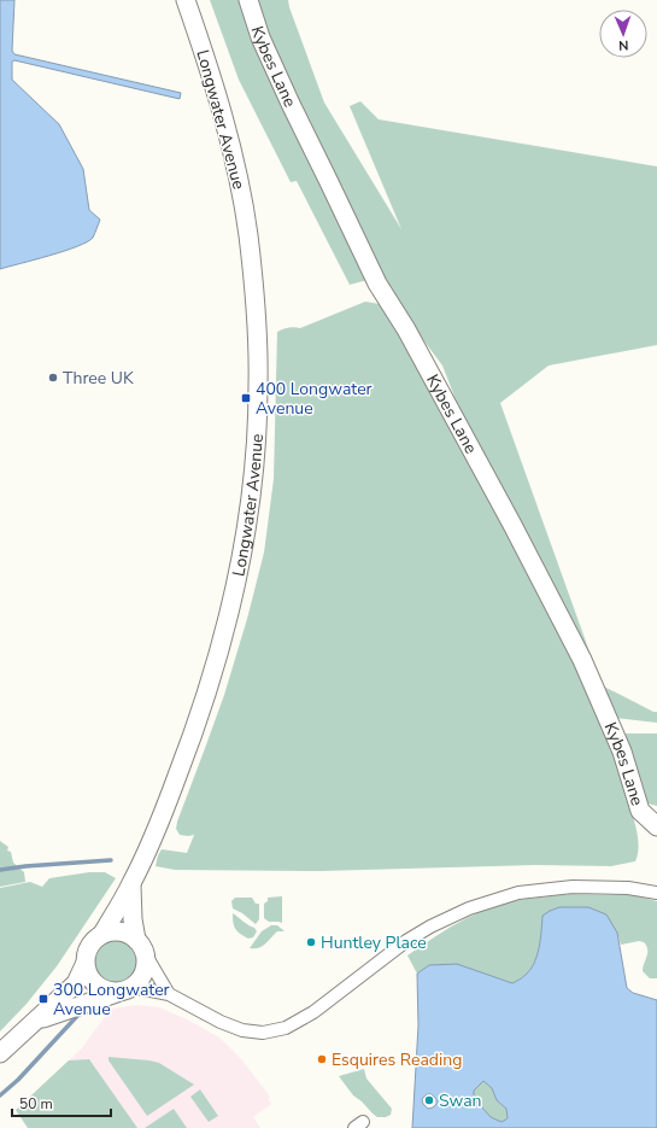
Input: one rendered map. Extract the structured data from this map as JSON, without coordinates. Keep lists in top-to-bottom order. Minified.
{"streets":{"street":["Kybes Lane","Longwater Avenue"]},"places":{"other":["Three UK","Huntley Place","Esquires Reading","Swan"],"transit":["400 Longwater Avenue","300 Longwater Avenue"]},"scale_bar":"50 m","north":"bottom"}
